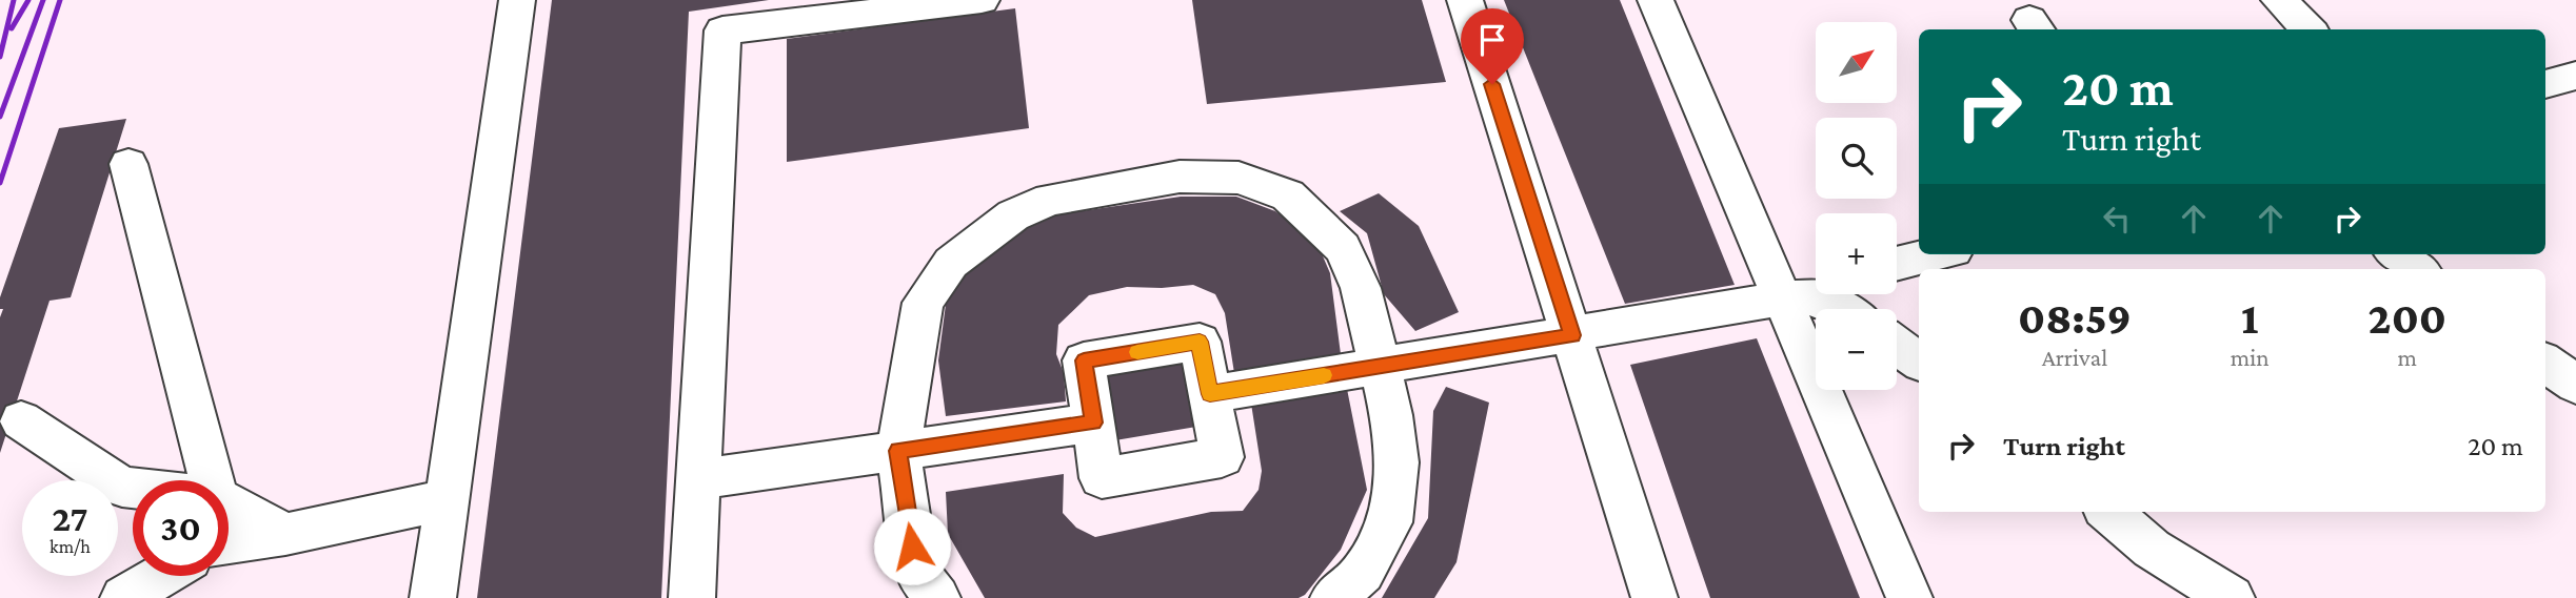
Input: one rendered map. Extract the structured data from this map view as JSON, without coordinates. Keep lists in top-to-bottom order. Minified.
{"north":"top right","page":{"map_buttons":["+","−"],"turn":["20 m","Turn right"],"eta":["08:59","Arrival","1","min","200","m"],"list":[{"name":"Turn right","value":"20 m"}],"speed":"27 km/h","limit":"30"}}
